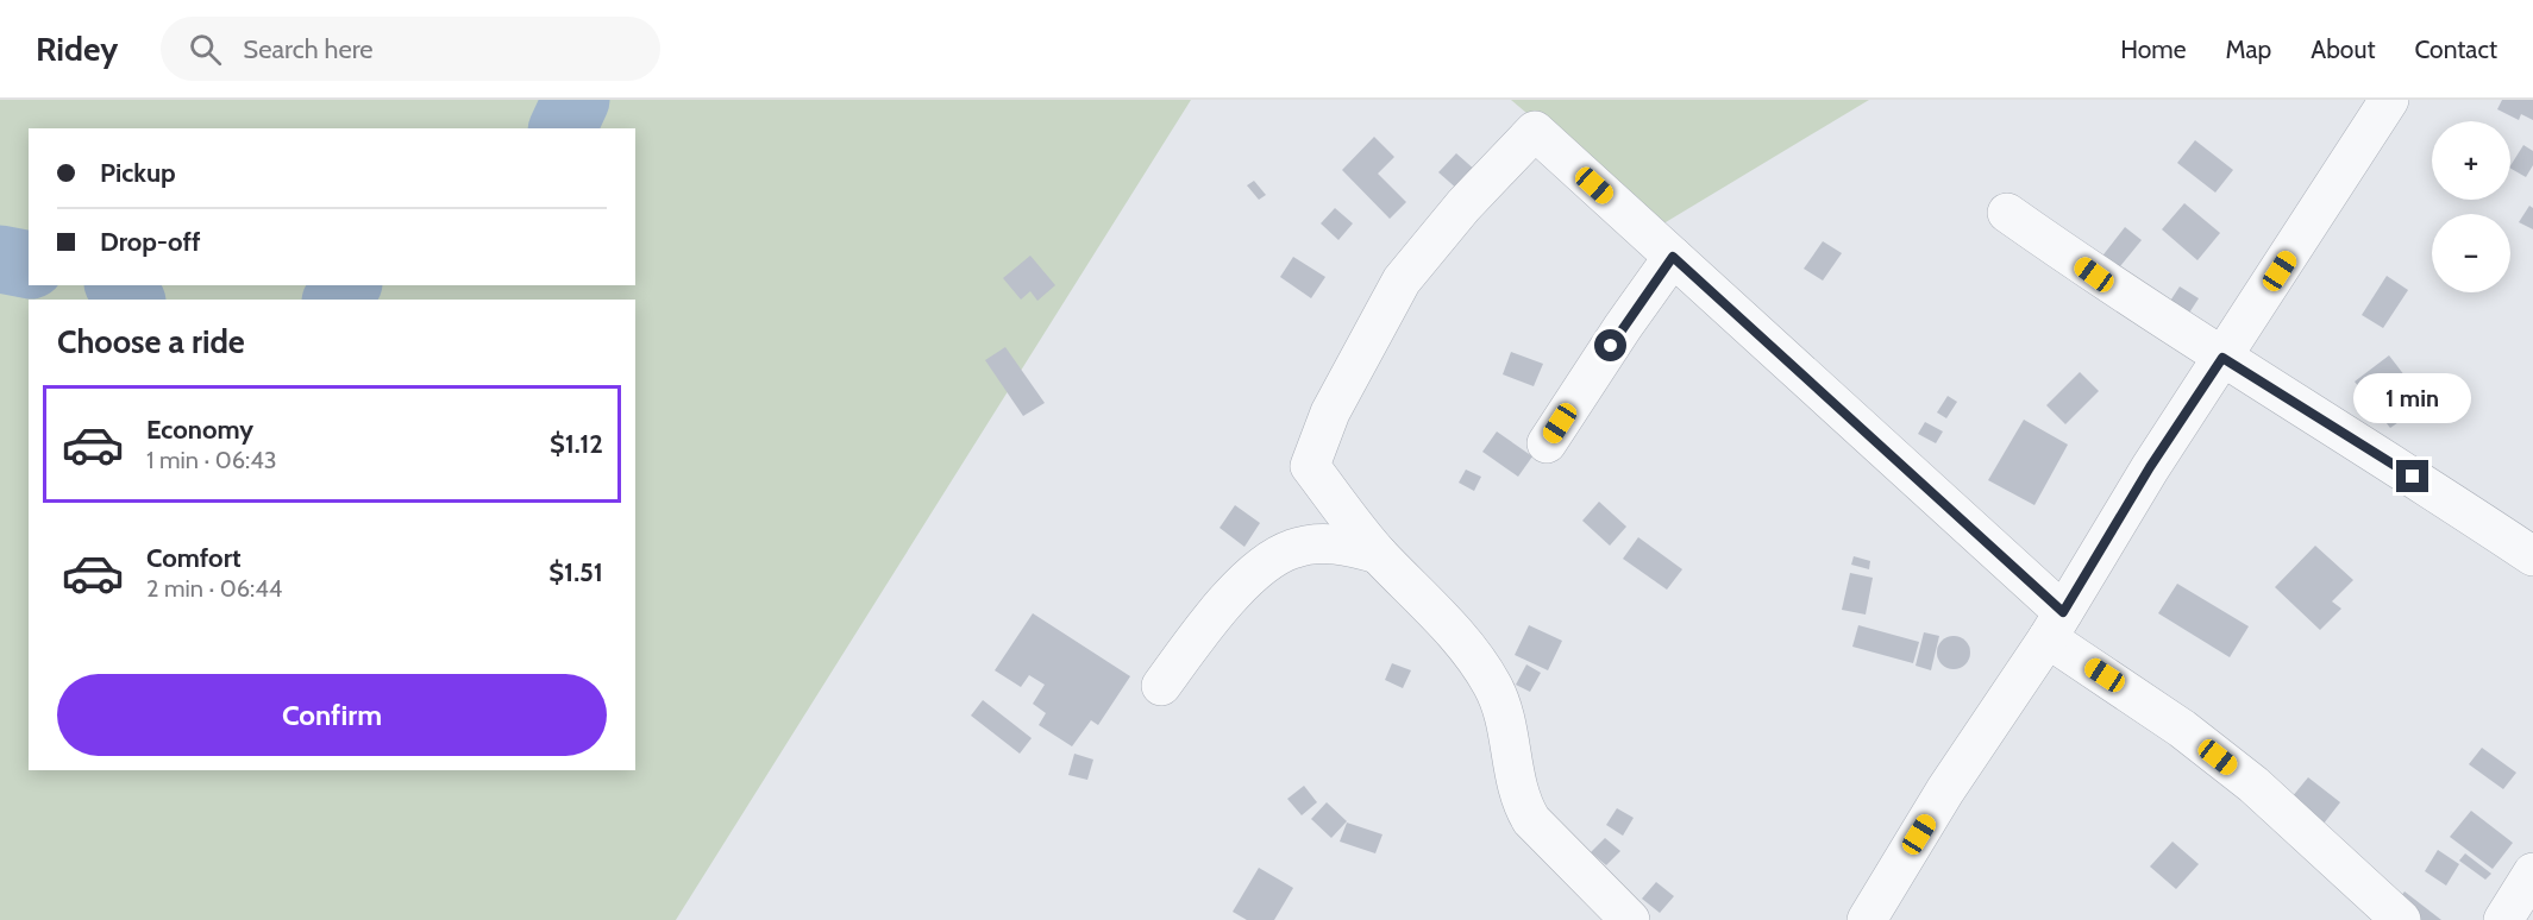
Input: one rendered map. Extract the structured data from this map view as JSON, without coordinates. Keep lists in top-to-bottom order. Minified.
{"page":{"header":"Ridey","search":"Search here","nav":["Home","Map","About","Contact"],"map_buttons":["+","−"],"banner":["Pickup","Drop-off"],"heading":"Choose a ride","bubble":"1 min","list":[{"name":"Economy","note":"1 min · 06:43","value":"$1.12"},{"name":"Comfort","note":"2 min · 06:44","value":"$1.51"}],"buttons":"Confirm"}}
